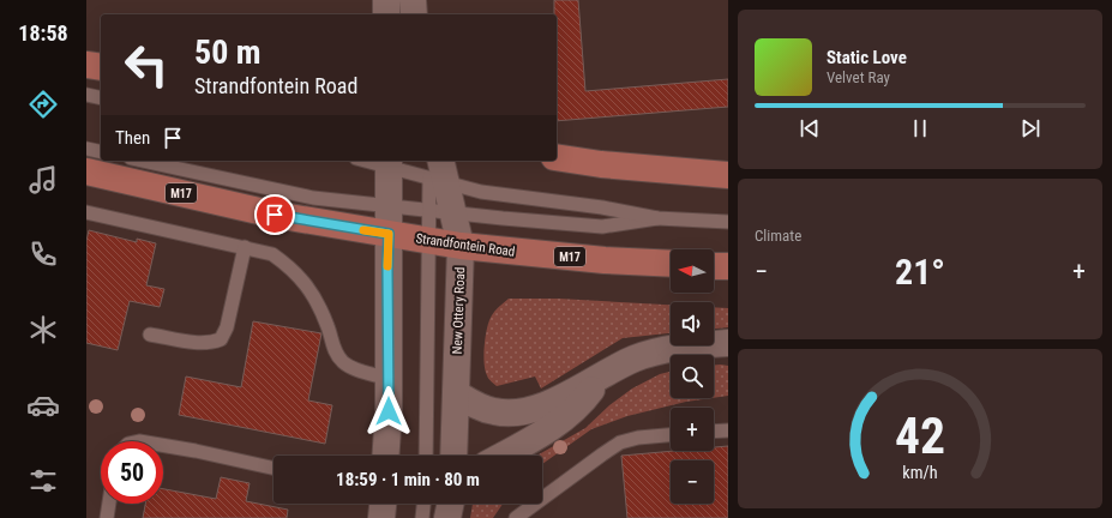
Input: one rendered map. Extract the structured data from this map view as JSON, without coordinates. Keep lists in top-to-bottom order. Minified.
{"streets":{"main road":["M17","Strandfontein Road","New Ottery Road"]},"crossings":[["Strandfontein Road","New Ottery Road"]],"north":"left","page":{"tabs":"18:58","turn":["50 m","Strandfontein Road"],"song":["Static Love","Velvet Ray"],"then":"Then","tile":"Climate","map_buttons":["+","−"],"heat":["−","21°","+"],"limit":"50","trip":"18:59 · 1 min · 80 m","gauge":["42","km/h"]}}
